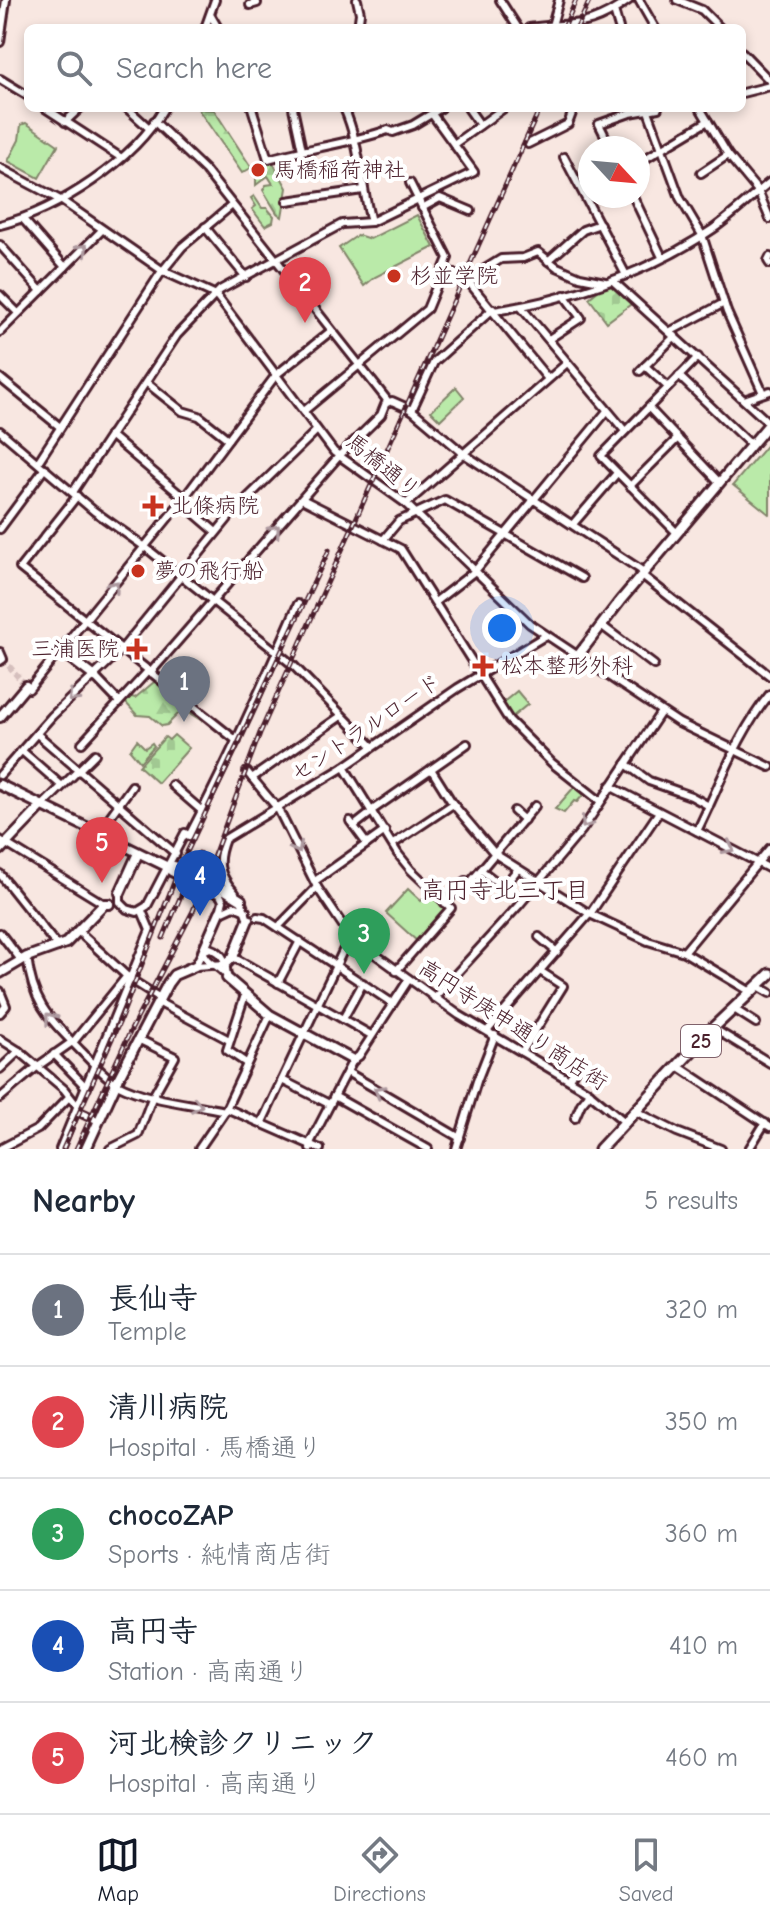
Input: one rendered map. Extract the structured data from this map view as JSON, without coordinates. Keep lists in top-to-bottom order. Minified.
{"streets":{"main road":["25"],"street":["馬橋通り","セントラルロード","高円寺庚申通り商店街"]},"crossings":[["馬橋通り","セントラルロード"],["セントラルロード","高円寺庚申通り商店街"],["高円寺庚申通り商店街","25"]],"districts":["高円寺北三丁目"],"places":{"other":["馬橋稲荷神社","杉並学院","夢の飛行船"],"health":["北條病院","三浦医院","松本整形外科"]},"north":"bottom right","page":{"search":"Search here","pins":["2","1","5","4","3"],"heading":["Nearby","5 results"],"list":[{"mark":"1","name":"長仙寺","note":"Temple","value":"320 m"},{"mark":"2","name":"清川病院","note":"Hospital · 馬橋通り","value":"350 m"},{"mark":"3","name":"chocoZAP","note":"Sports · 純情商店街","value":"360 m"},{"mark":"4","name":"高円寺","note":"Station · 高南通り","value":"410 m"},{"mark":"5","name":"河北検診クリニック","note":"Hospital · 高南通り","value":"460 m"}],"nav":["Map","Directions","Saved"]}}
